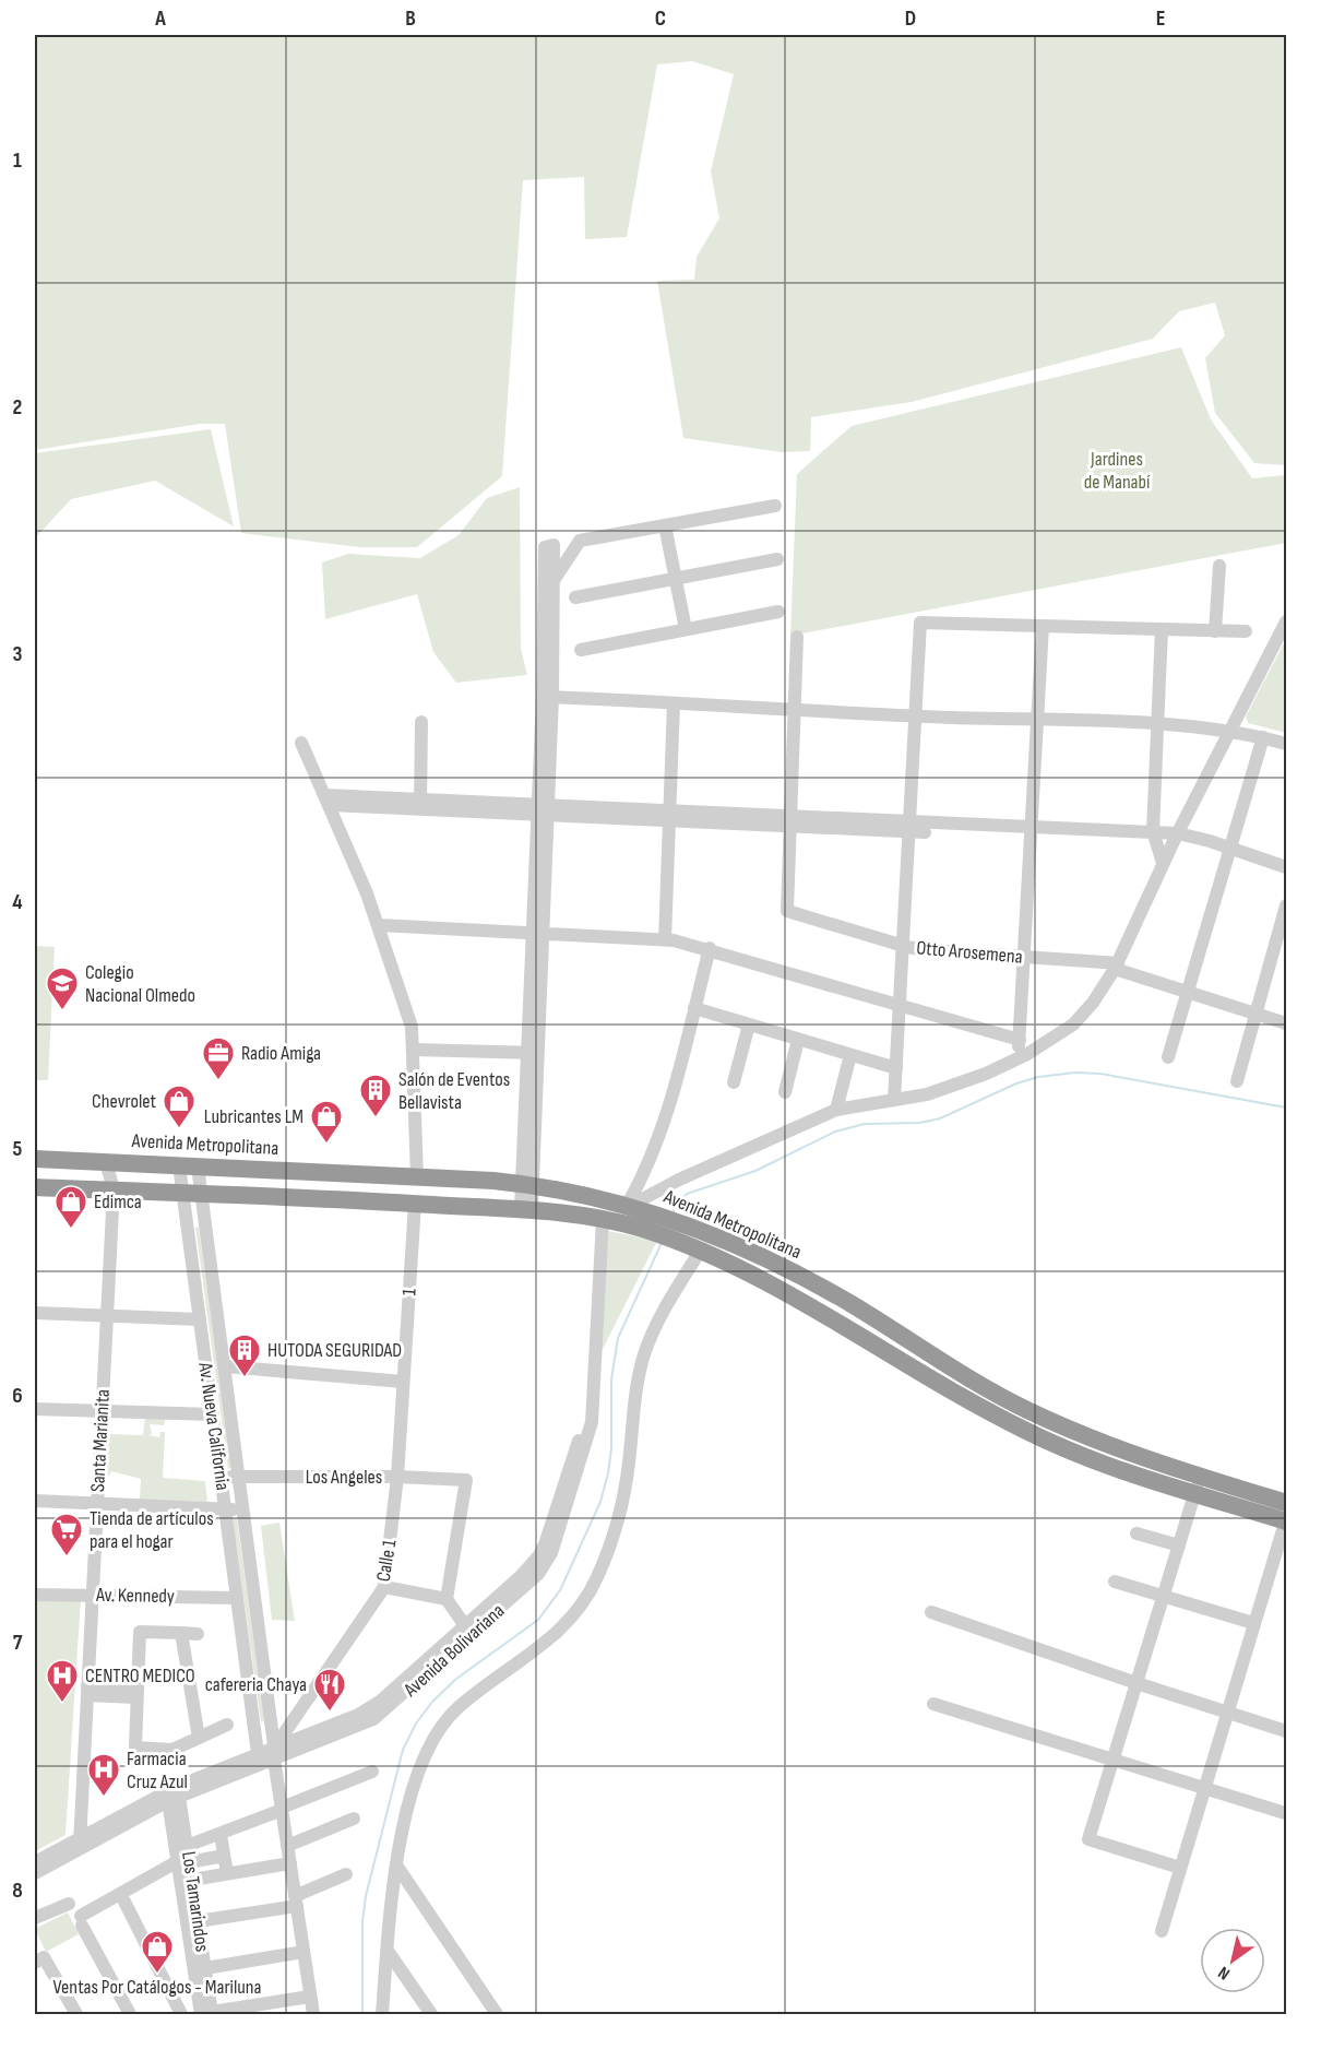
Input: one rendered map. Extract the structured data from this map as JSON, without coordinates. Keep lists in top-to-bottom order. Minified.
{"streets":{"highway":["Avenida Metropolitana"],"street":["Otto Arosemena","1","Av. Nueva California","Santa Marianita","Los Angeles","Calle 1","Av. Kennedy","Avenida Bolivariana","Los Tamarindos"]},"crossings":[["Avenida Metropolitana","Av. Nueva California"],["Avenida Metropolitana","Santa Marianita"],["1","Calle 1"],["Av. Nueva California","Los Angeles"],["Av. Nueva California","Calle 1"],["Av. Nueva California","Av. Kennedy"],["Av. Nueva California","Avenida Bolivariana"],["Santa Marianita","Av. Kennedy"],["Santa Marianita","Avenida Bolivariana"],["Los Angeles","Calle 1"],["Calle 1","Avenida Bolivariana"],["Avenida Bolivariana","Los Tamarindos"]],"parks":["Jardines de Manabí"],"places":{"school or university":["Colegio Nacional Olmedo"],"office":["Radio Amiga"],"building":["Salón de Eventos Bellavista","HUTODA SEGURIDAD"],"shop":["Chevrolet","Lubricantes LM","Edimca","Ventas Por Catálogos - Mariluna"],"supermarket":["Tienda de artículos para el hogar"],"hospital":["CENTRO MEDICO","Farmacia Cruz Azul"],"restaurant":["cafereria Chaya"]},"north":"bottom left","grid":{"columns":["A","B","C","D","E"],"rows":["1","2","3","4","5","6","7","8"]}}
